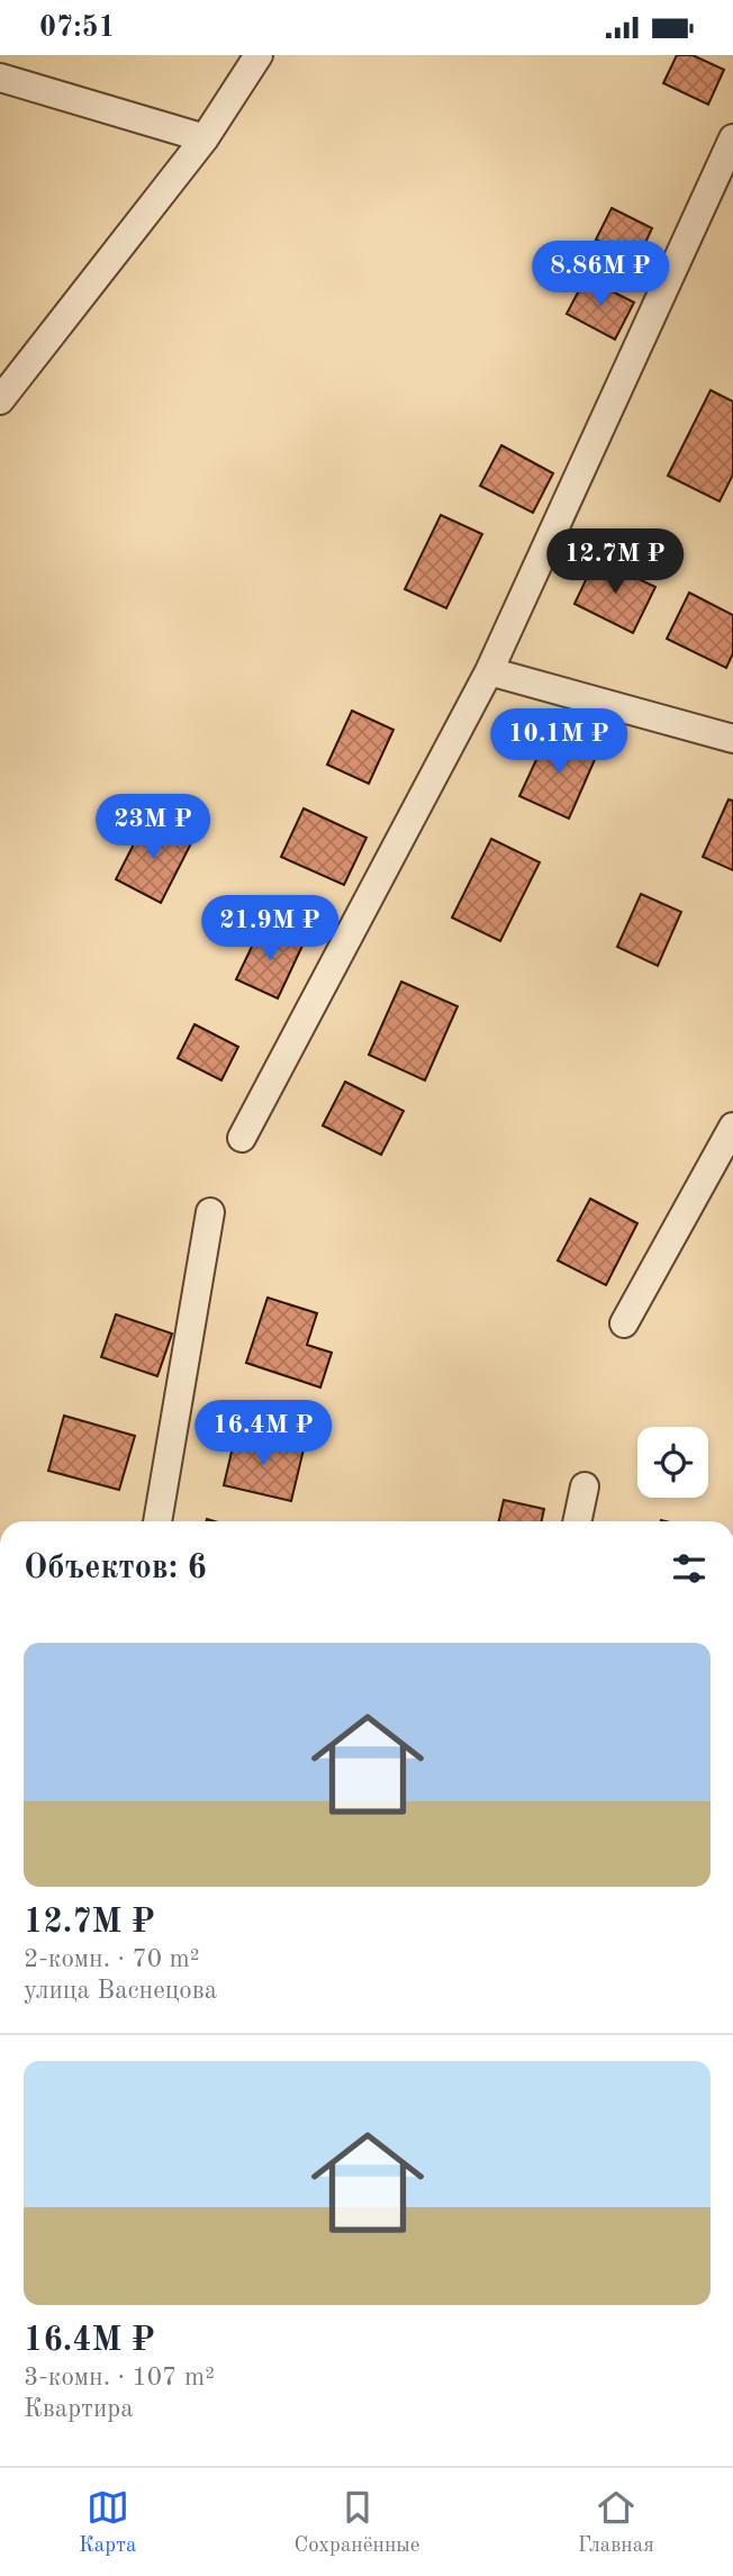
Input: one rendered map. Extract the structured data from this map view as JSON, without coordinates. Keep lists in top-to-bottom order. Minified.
{"page":{"status":"07:51","price":["8.86M ₽","12.7M ₽","10.1M ₽","23M ₽","21.9M ₽","16.4M ₽"],"heading":"Объектов: 6","list":[{"name":"12.7M ₽","note":"2-комн. · 70 m² · улица Васнецова"},{"name":"16.4M ₽","note":"3-комн. · 107 m² · Квартира"}],"tabs":["Карта","Сохранённые","Главная"]}}
